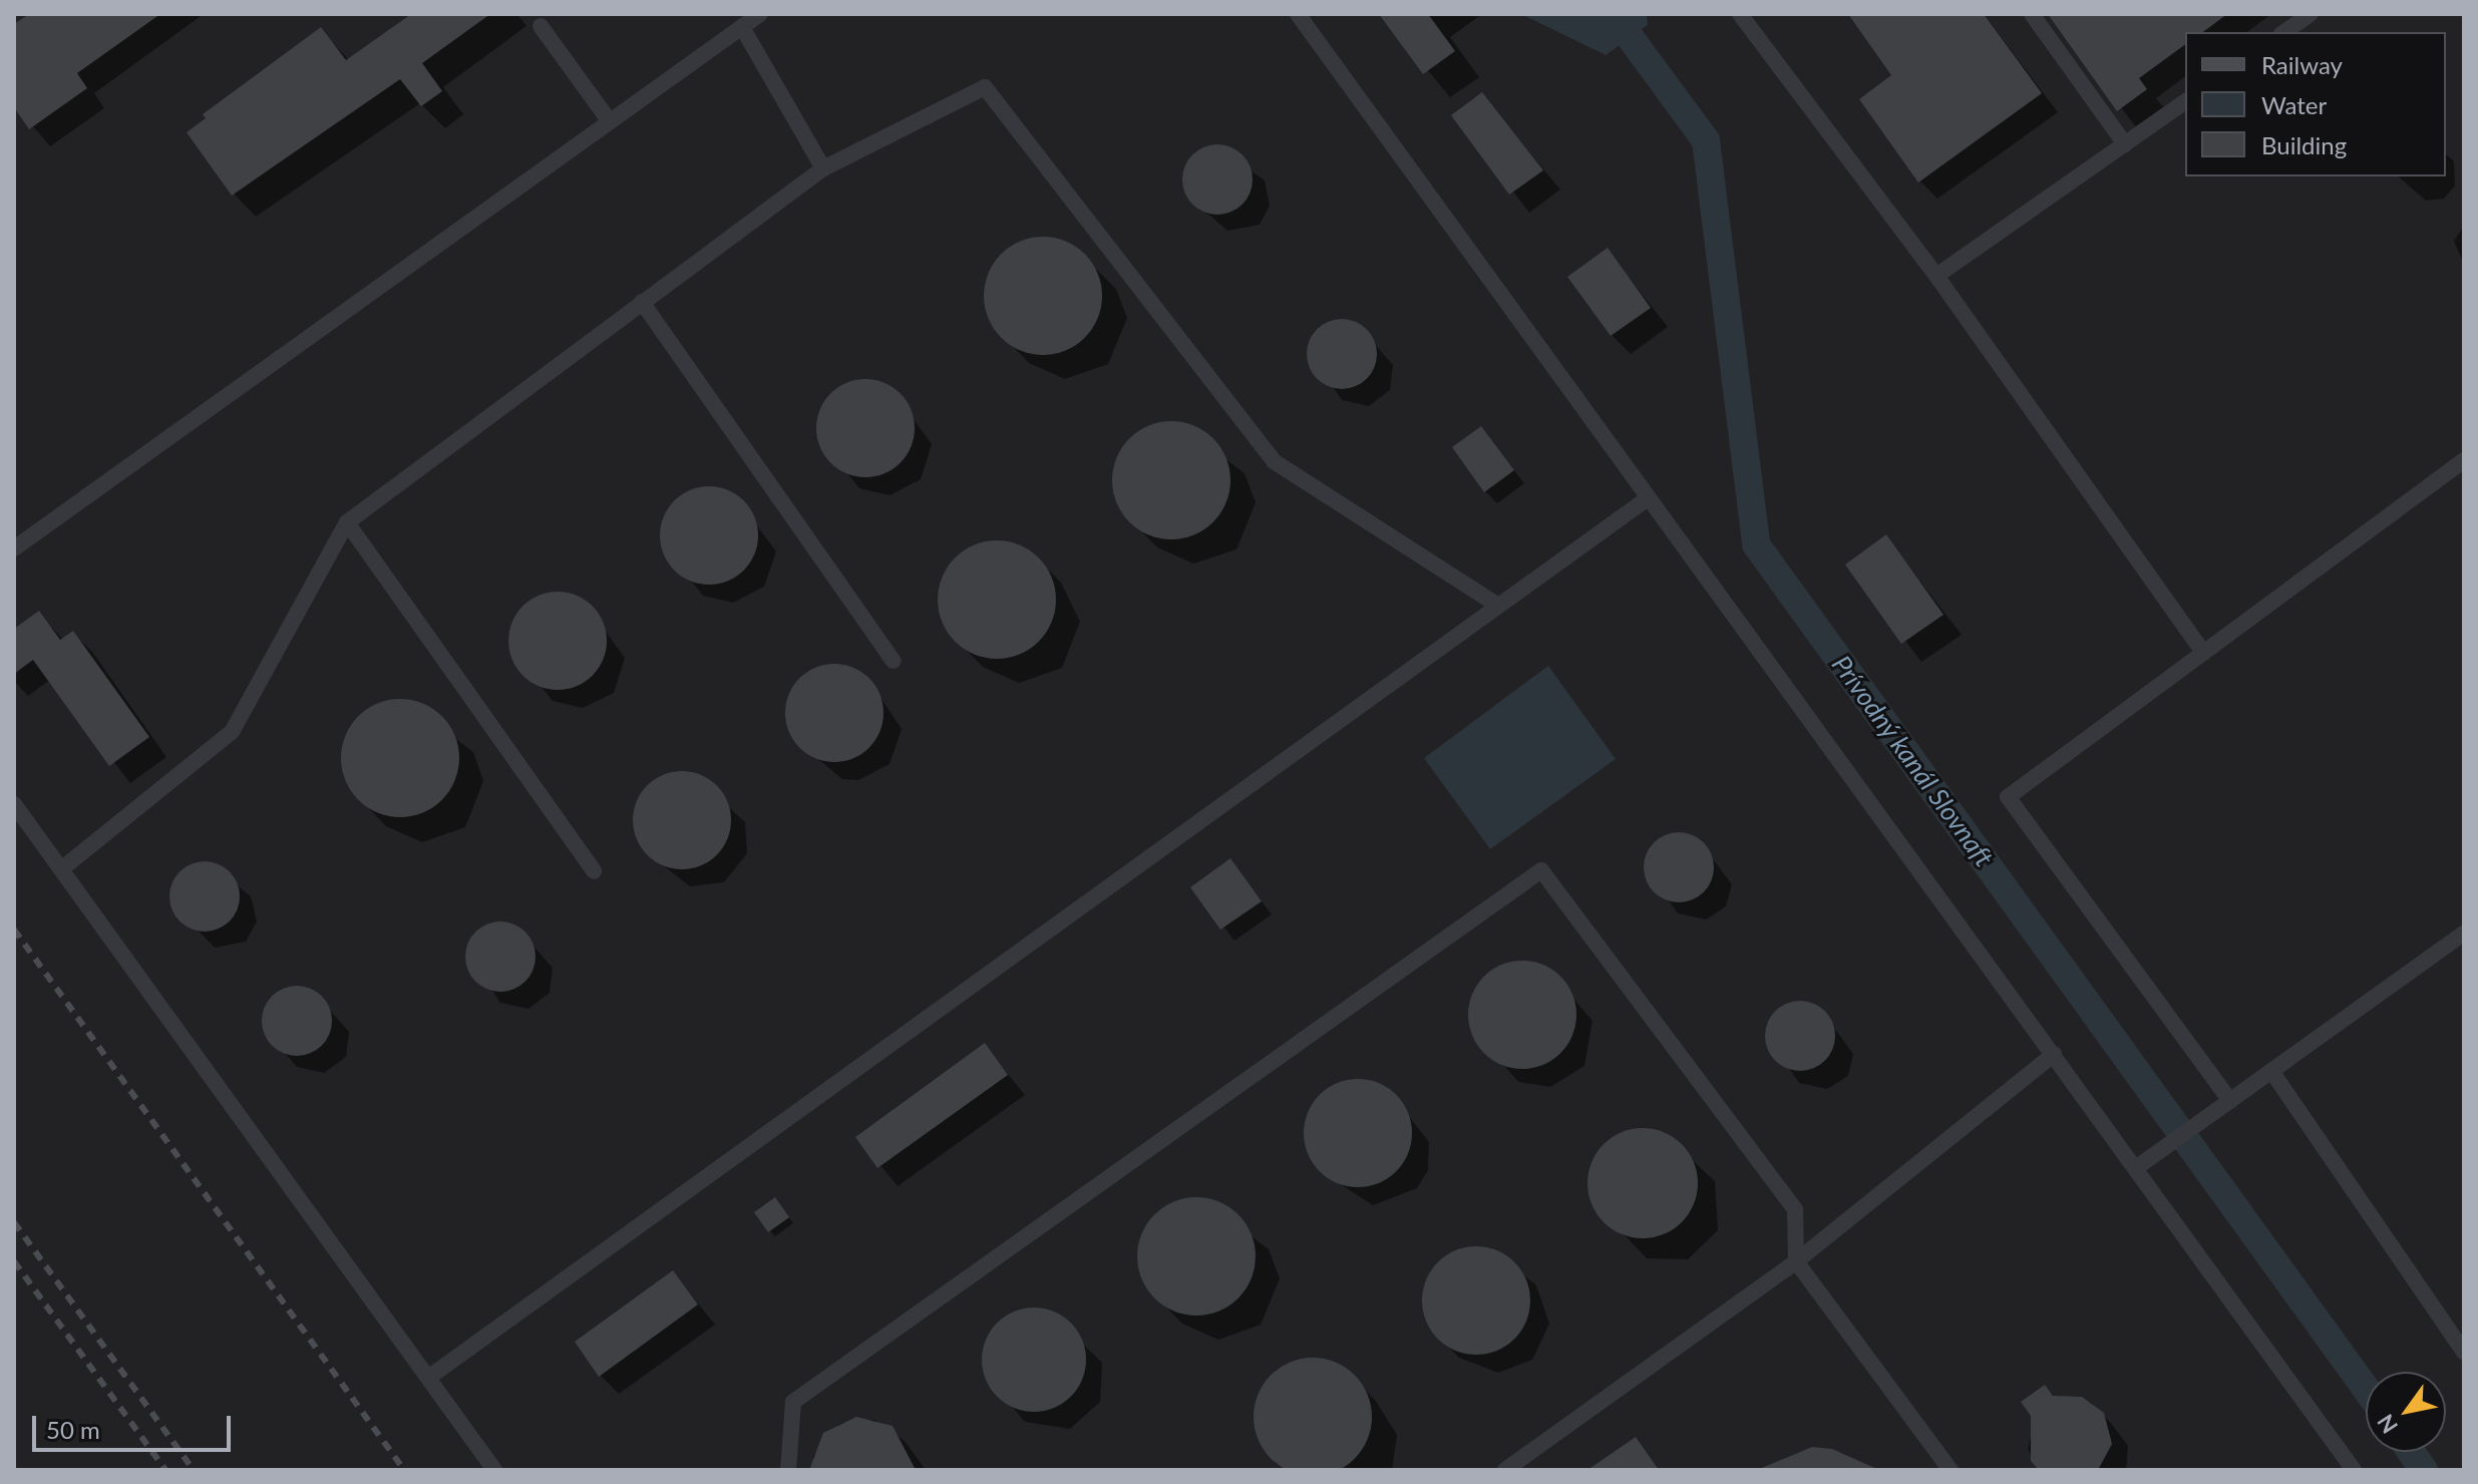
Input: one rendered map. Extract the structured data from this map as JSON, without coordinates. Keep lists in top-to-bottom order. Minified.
{"water":["Prívodný kanál Slovnaft"],"legend":["Railway","Water","Building"],"scale_bar":"50 m","north":"bottom left"}
